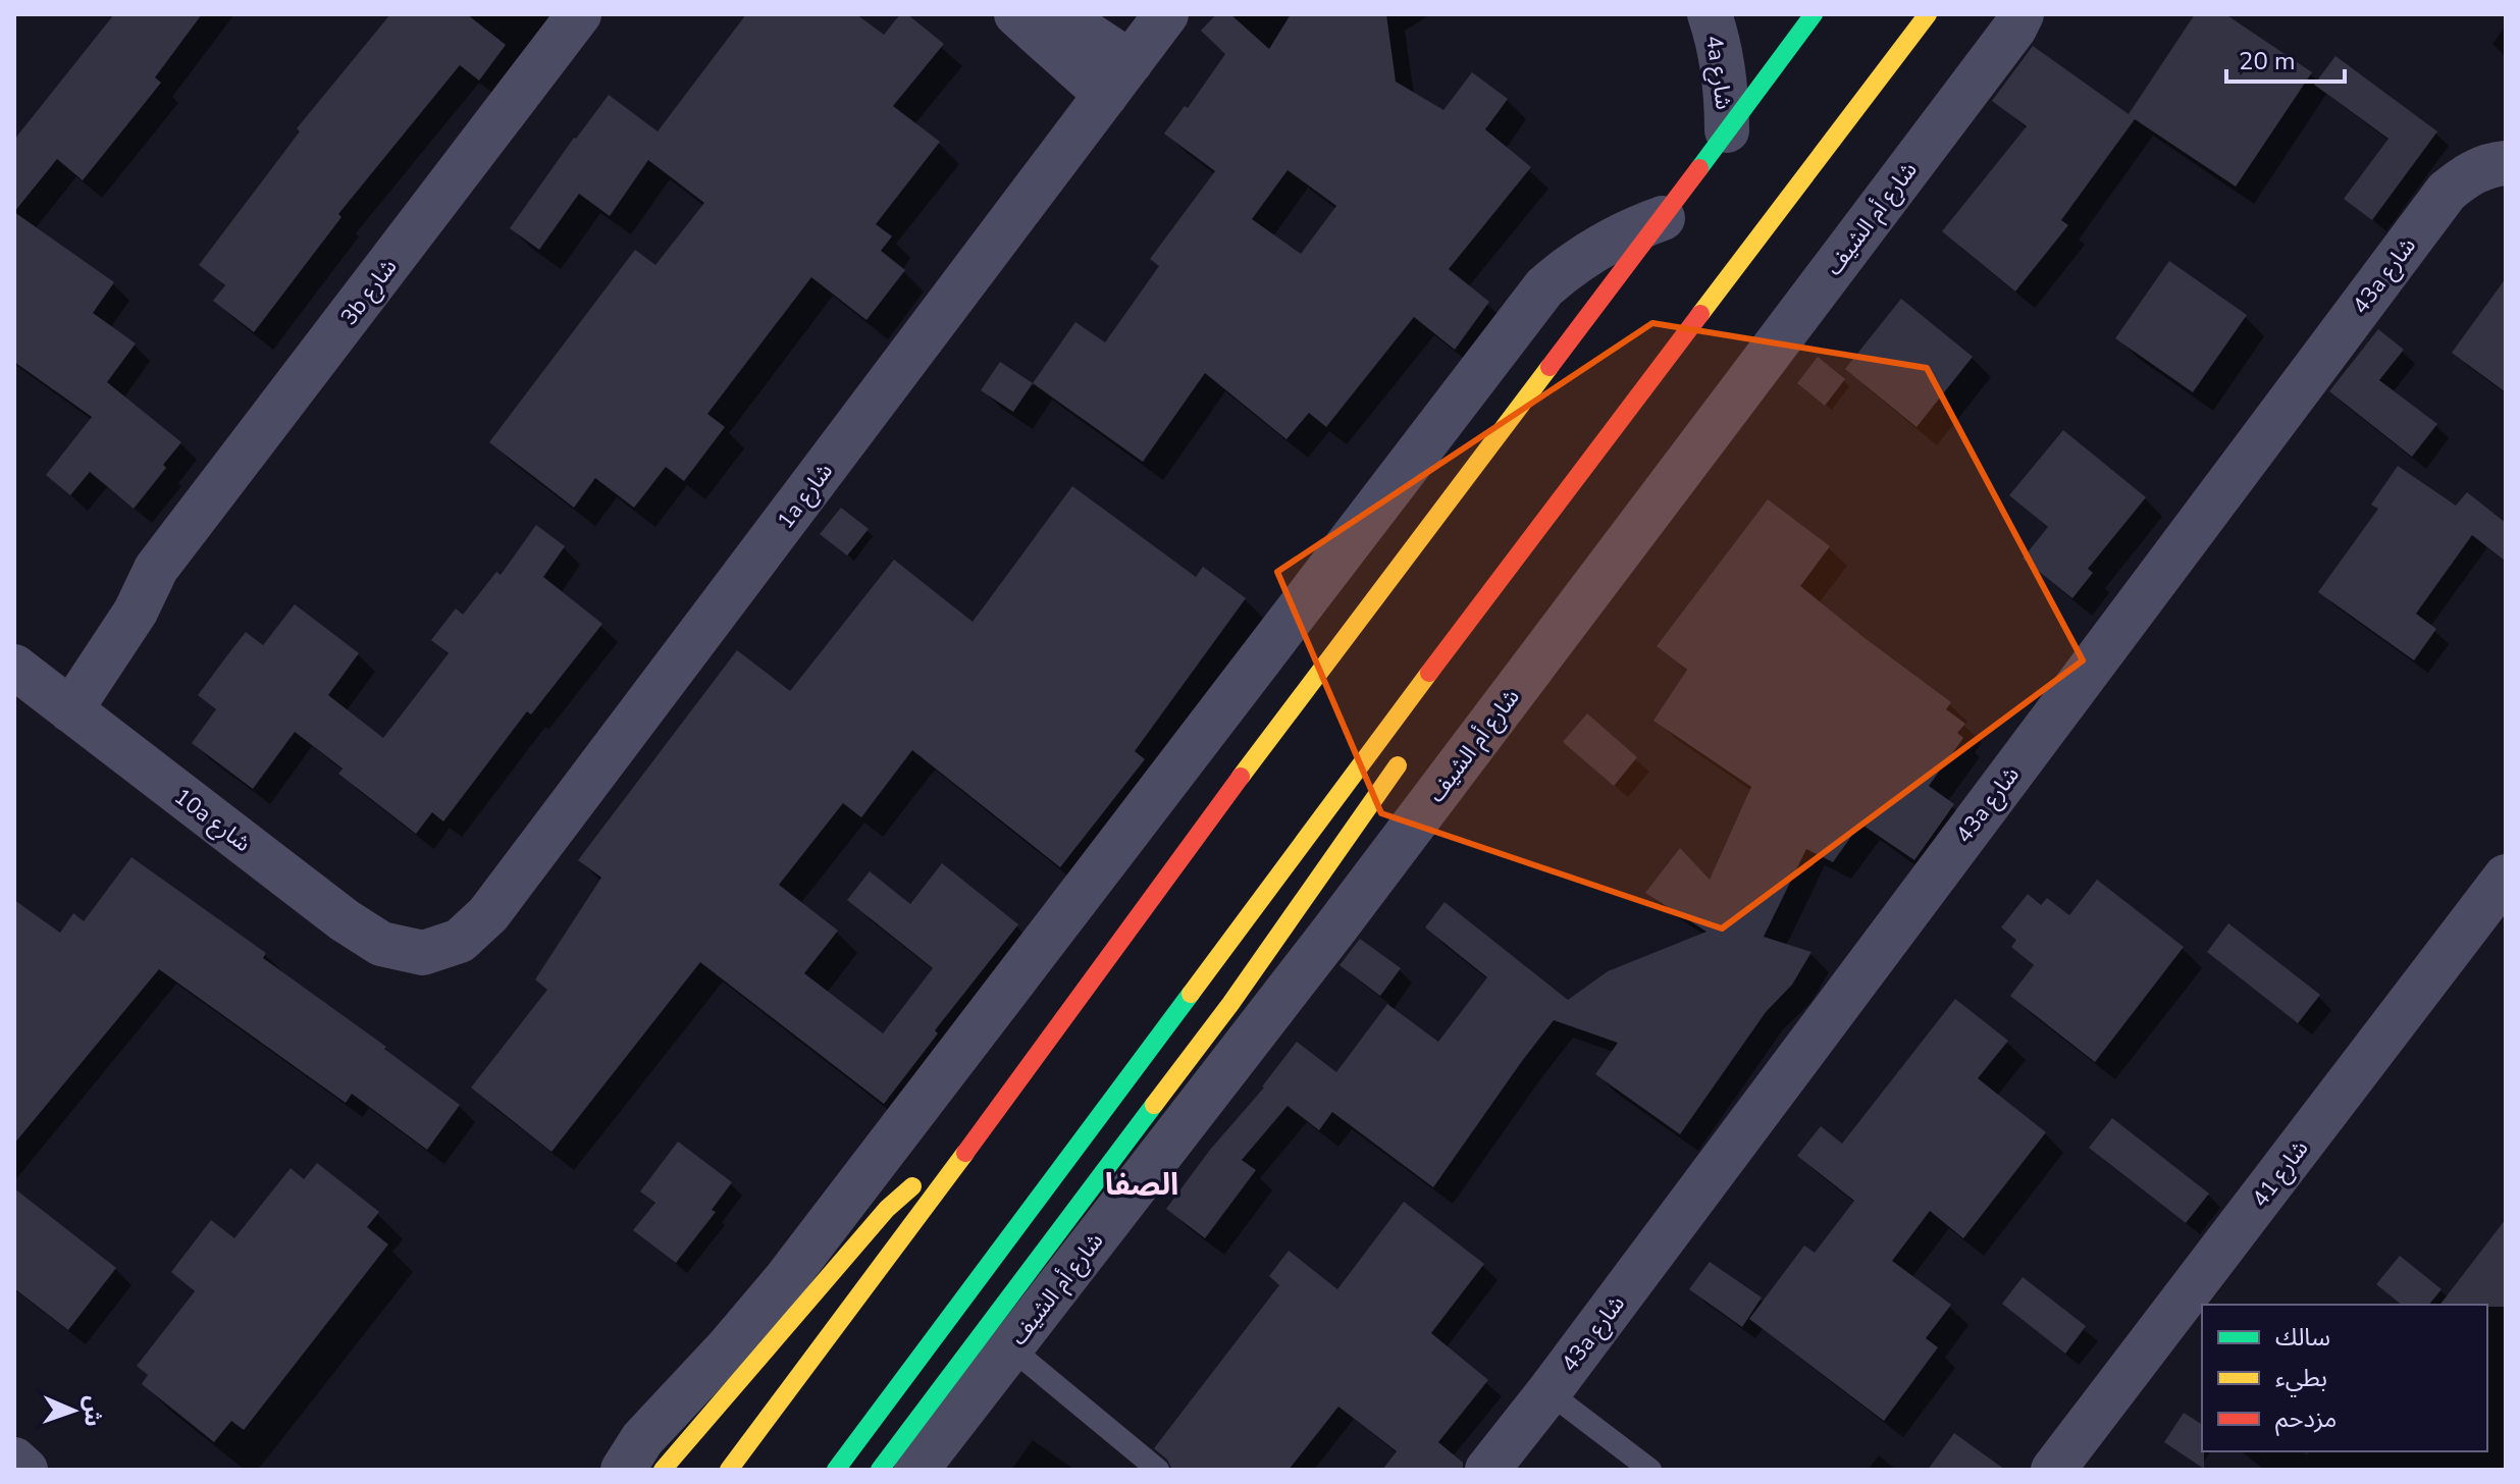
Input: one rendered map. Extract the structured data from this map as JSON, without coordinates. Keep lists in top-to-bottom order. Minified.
{"streets":{"street":["4a شارع","شارع أم الشيف","43a شارع","3b شارع","1a شارع","10a شارع","شارع 41"]},"crossings":[["3b شارع","10a شارع"],["1a شارع","10a شارع"]],"districts":["الصفا"],"legend":["سالك","بطيء","مزدحم"],"scale_bar":"20 m","north":"right"}
